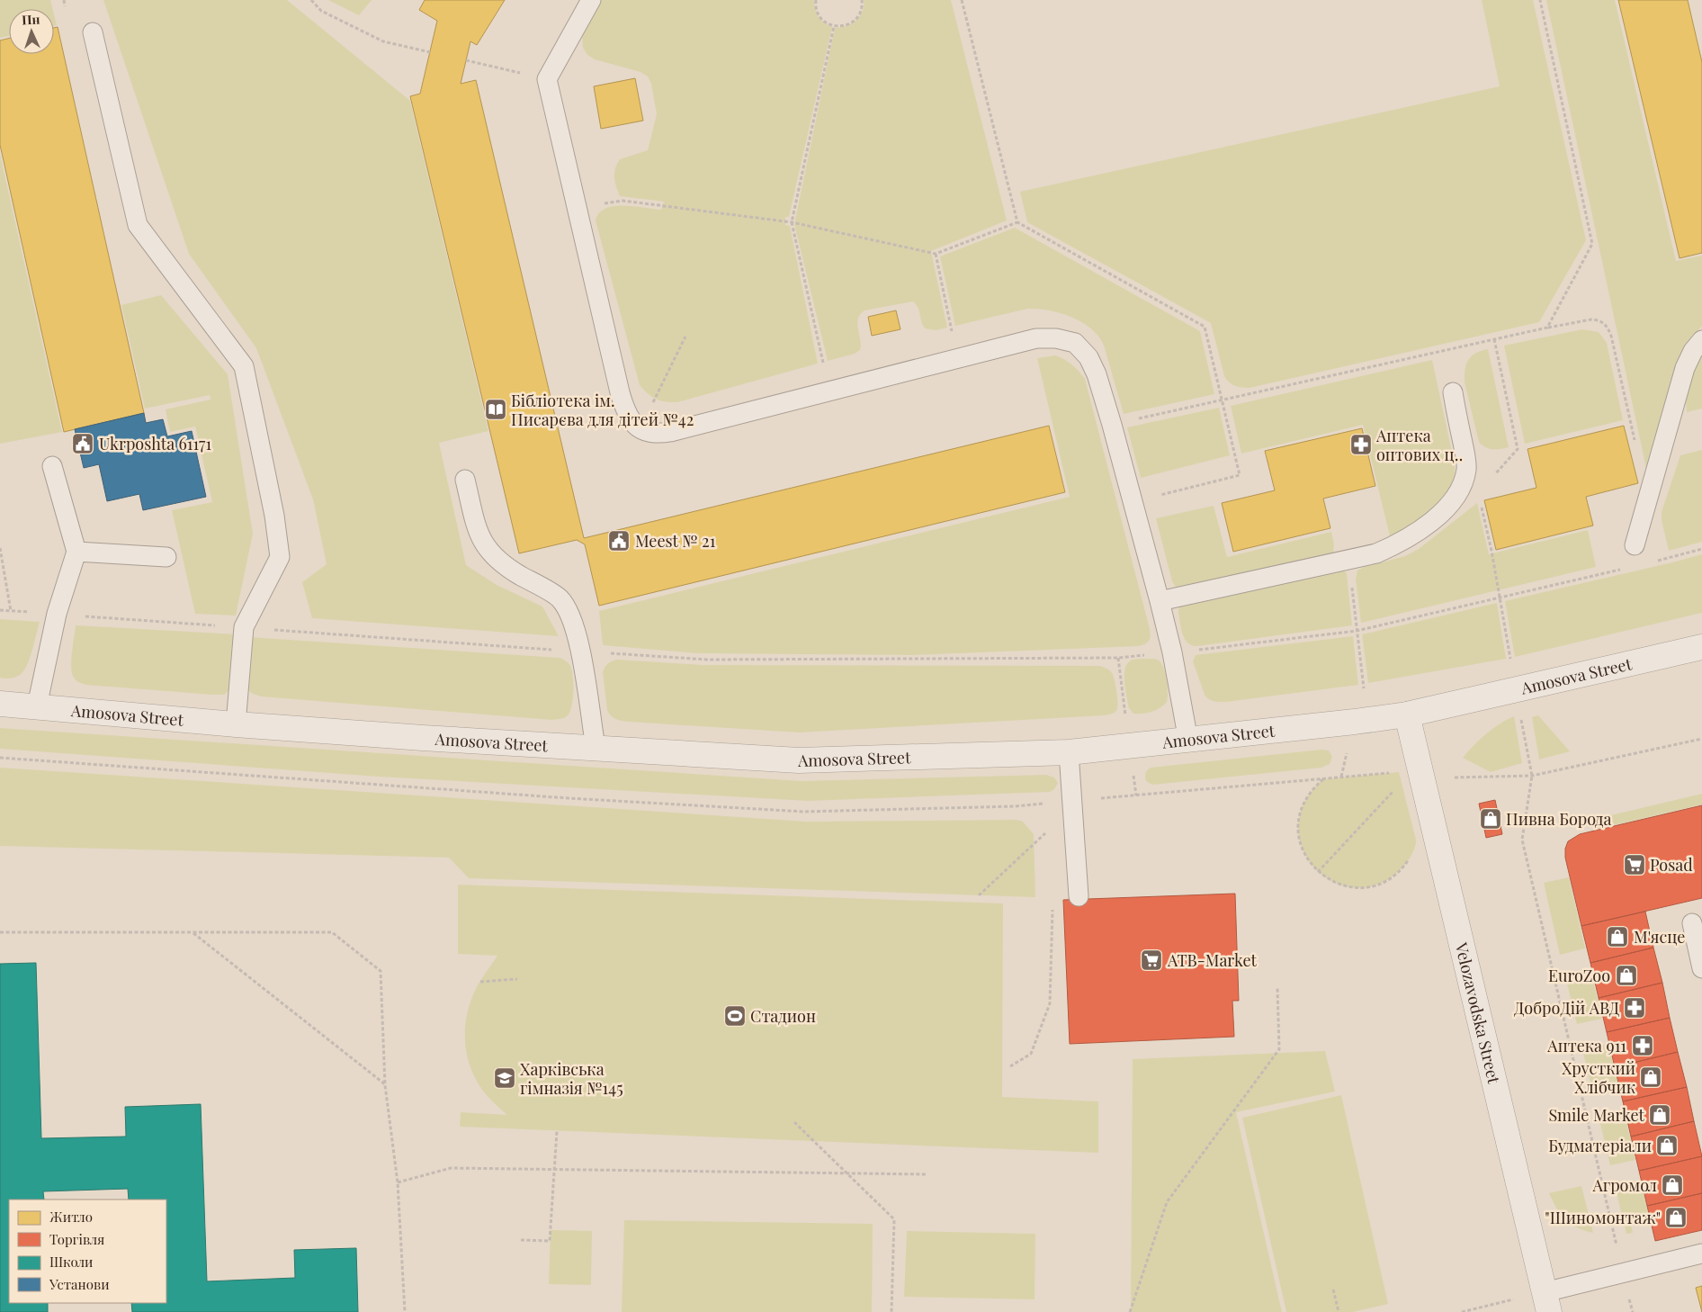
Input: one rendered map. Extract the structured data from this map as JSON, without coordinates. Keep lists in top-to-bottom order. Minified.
{"streets":{"street":["Amosova Street","Velozavodska Street"]},"crossings":[["Amosova Street","Velozavodska Street"]],"places":{"library":["Бібліотека ім. Писарєва для дітей №42"],"public building":["Ukrposhta 61171","Meest № 21"],"pharmacy":["Аптека оптових ц‥","ДоброДій АВД","Аптека 911"],"shop":["Пивна Борода","М'ясце","EuroZoo","Хрусткий Хлібчик","Smile Market","Будматеріали","Агромол","\"Шиномонтаж\""],"supermarket":["Posad","ATB-Market"],"sports":["Стадион"],"school or university":["Харківська гімназія №145"]},"legend":["Житло","Торгівля","Школи","Установи"],"north":"top"}
